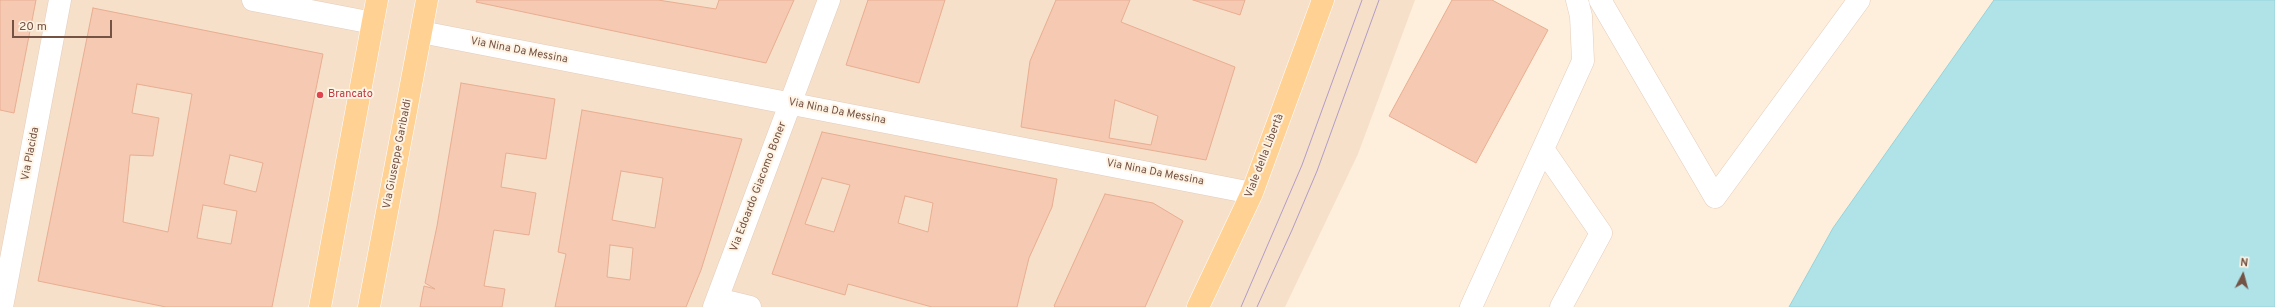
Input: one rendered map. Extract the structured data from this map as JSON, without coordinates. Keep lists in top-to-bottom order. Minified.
{"streets":{"main road":["Via Giuseppe Garibaldi","Viale della Libertà"],"street":["Via Nina Da Messina","Via Placida","Via Edoardo Giacomo Boner"]},"crossings":[["Via Nina Da Messina","Via Giuseppe Garibaldi"],["Via Nina Da Messina","Viale della Libertà"],["Via Nina Da Messina","Via Edoardo Giacomo Boner"]],"places":["Brancato"],"scale_bar":"20 m","north":"top"}
